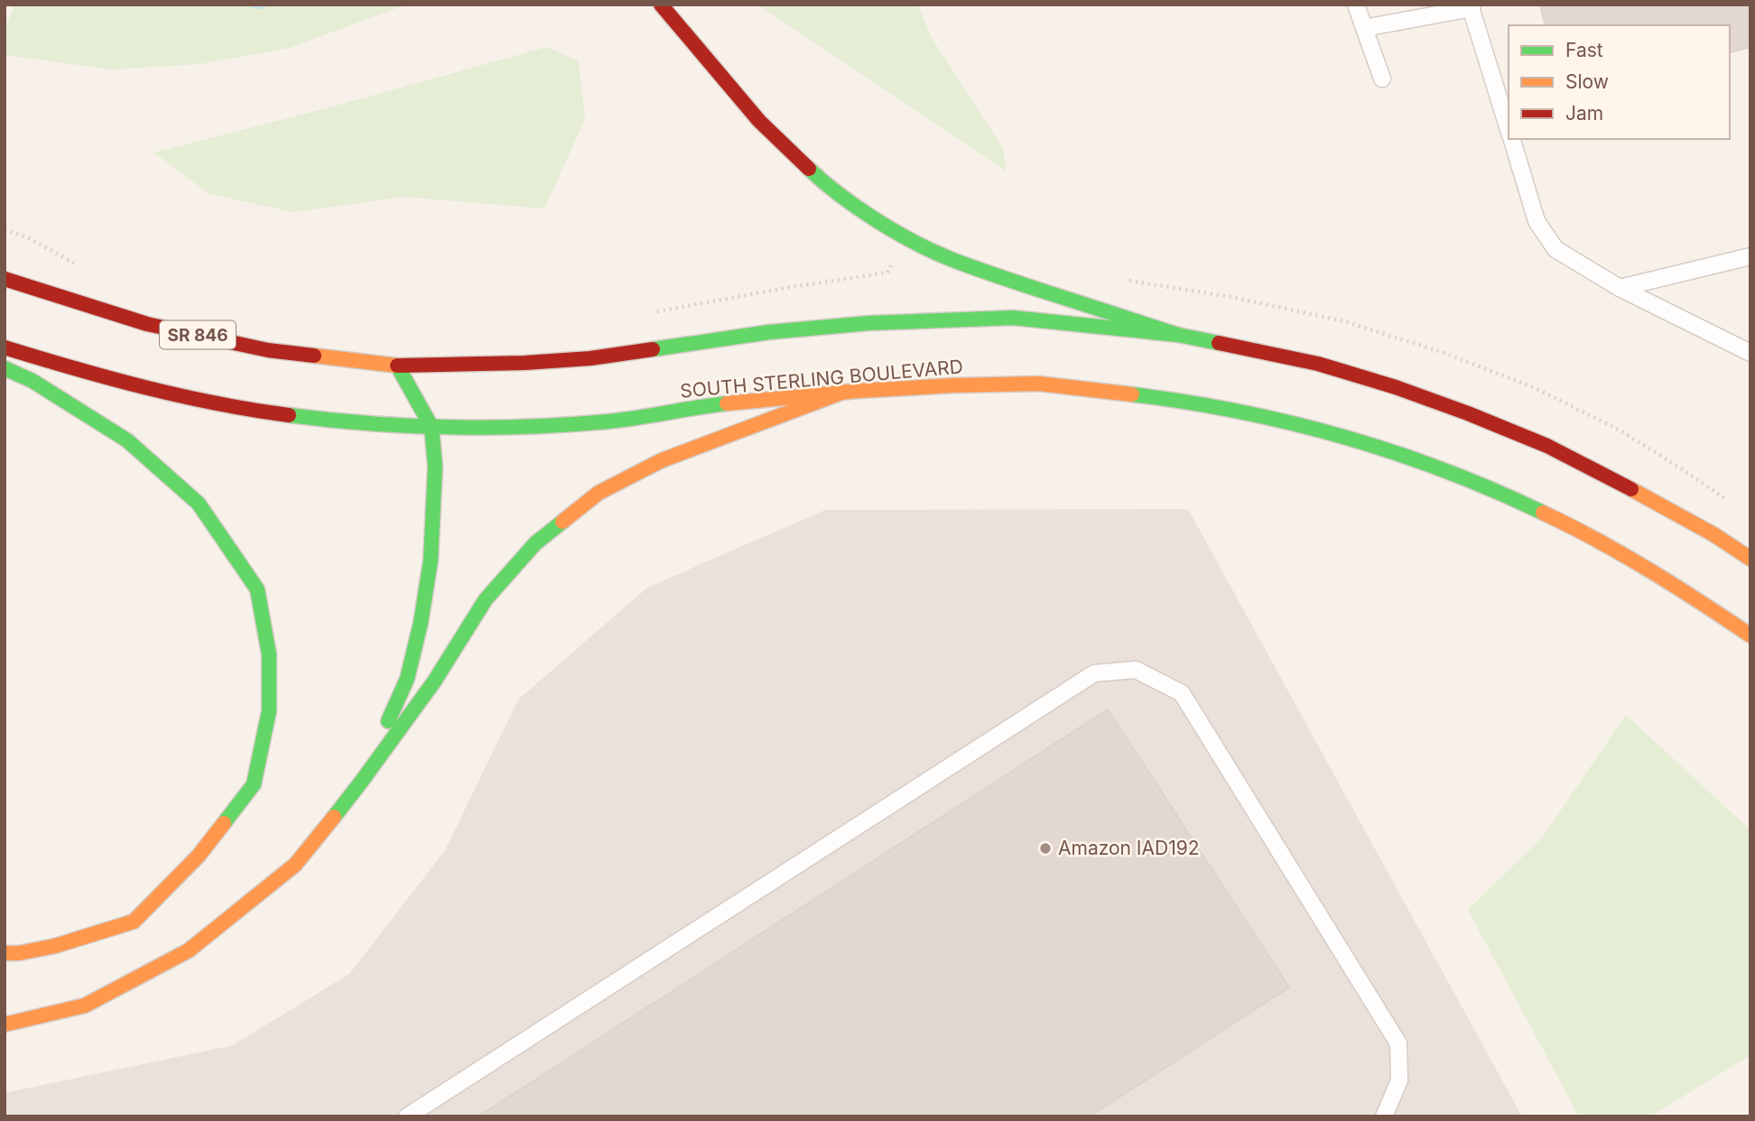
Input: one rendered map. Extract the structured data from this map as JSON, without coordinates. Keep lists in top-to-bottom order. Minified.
{"streets":{"main road":["SR 846","SOUTH STERLING BOULEVARD"]},"places":["Amazon IAD192"],"legend":["Fast","Slow","Jam"]}
